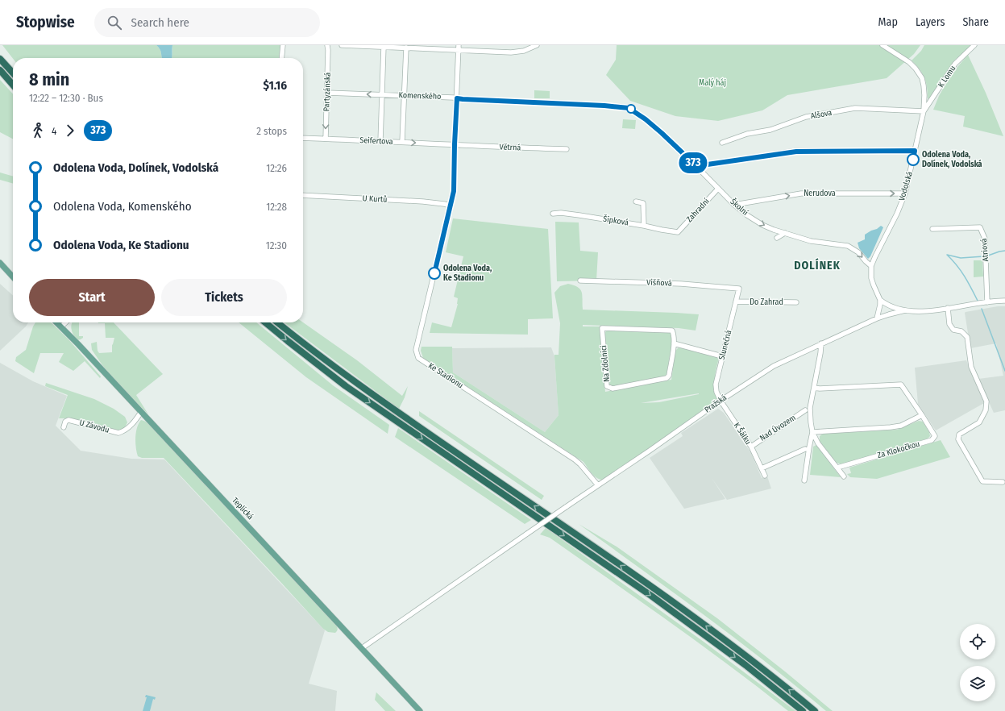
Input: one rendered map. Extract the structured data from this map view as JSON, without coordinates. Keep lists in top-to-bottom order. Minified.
{"streets":{"main road":["Teplická"],"street":["K Lomu","Partyzánská","Komenského","Alšova","Seifertova","Větrná","Vodolská","Nerudova","U Kurtů","Školní","Zahradní","Šípková","Atriová","Višňová","Do Zahrad","Slunečná","Na Zdolnici","Ke Stadionu","Pražská","U Závodu","Nad Úvozem","K Šálku","Za Klokočkou"]},"crossings":[["K Lomu","Alšova"],["K Lomu","Vodolská"],["Partyzánská","Komenského"],["Partyzánská","Seifertova"],["Komenského","Školní"],["Komenského","Ke Stadionu"],["Alšova","Vodolská"],["Seifertova","Větrná"],["Seifertova","Ke Stadionu"],["Větrná","Ke Stadionu"],["Vodolská","Nerudova"],["Vodolská","Školní"],["Nerudova","Školní"],["U Kurtů","Ke Stadionu"],["Školní","Zahradní"],["Zahradní","Šípková"],["Višňová","Slunečná"],["Do Zahrad","Slunečná"],["Slunečná","Pražská"],["Slunečná","K Šálku"],["Ke Stadionu","Pražská"],["Pražská","K Šálku"],["Pražská","Teplická"],["U Závodu","Teplická"],["Nad Úvozem","K Šálku"]],"one_way":["Partyzánská","Nerudova","Školní"],"districts":["DOLÍNEK"],"parks":["Malý háj"],"places":["Odolena Voda, Dolínek, Vodolská","Odolena Voda, Ke Stadionu"],"lines":["bus line 373"],"page":{"header":"Stopwise","search":"Search here","nav":["Map","Layers","Share"],"on_map":"373","heading":["8 min","12:22 – 12:30 · Bus","$1.16"],"legs":["4","373","2 stops"],"list":[{"name":"Odolena Voda, Dolínek, Vodolská","value":"12:26"},{"name":"Odolena Voda, Komenského","value":"12:28"},{"name":"Odolena Voda, Ke Stadionu","value":"12:30"}],"buttons":["Start","Tickets"]}}
